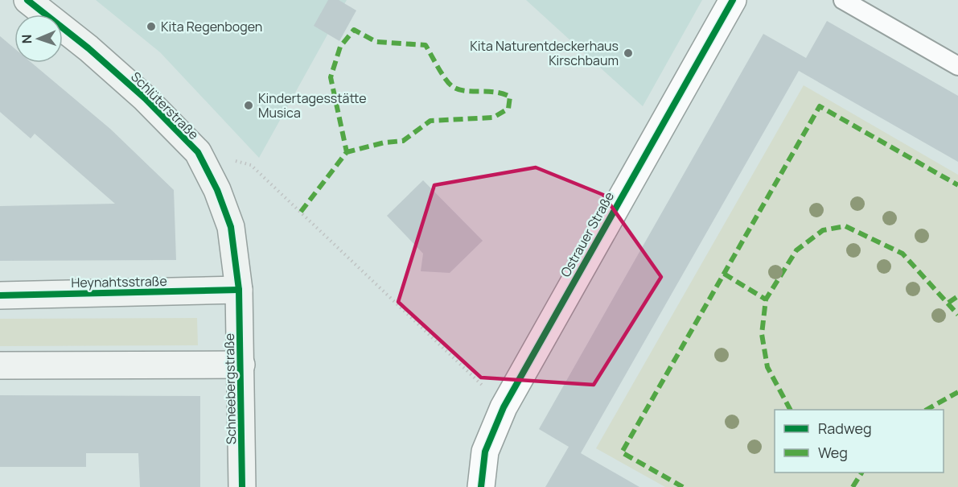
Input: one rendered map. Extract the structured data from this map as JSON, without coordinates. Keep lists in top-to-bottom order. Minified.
{"streets":{"street":["Schlüterstraße","Ostrauer Straße","Heynahtsstraße","Schneebergstraße"]},"crossings":[["Schlüterstraße","Heynahtsstraße"],["Schlüterstraße","Schneebergstraße"],["Heynahtsstraße","Schneebergstraße"]],"places":["Kita Regenbogen","Kita Naturentdeckerhaus Kirschbaum","Kindertagesstätte Musica"],"legend":["Radweg","Weg"],"north":"left"}
